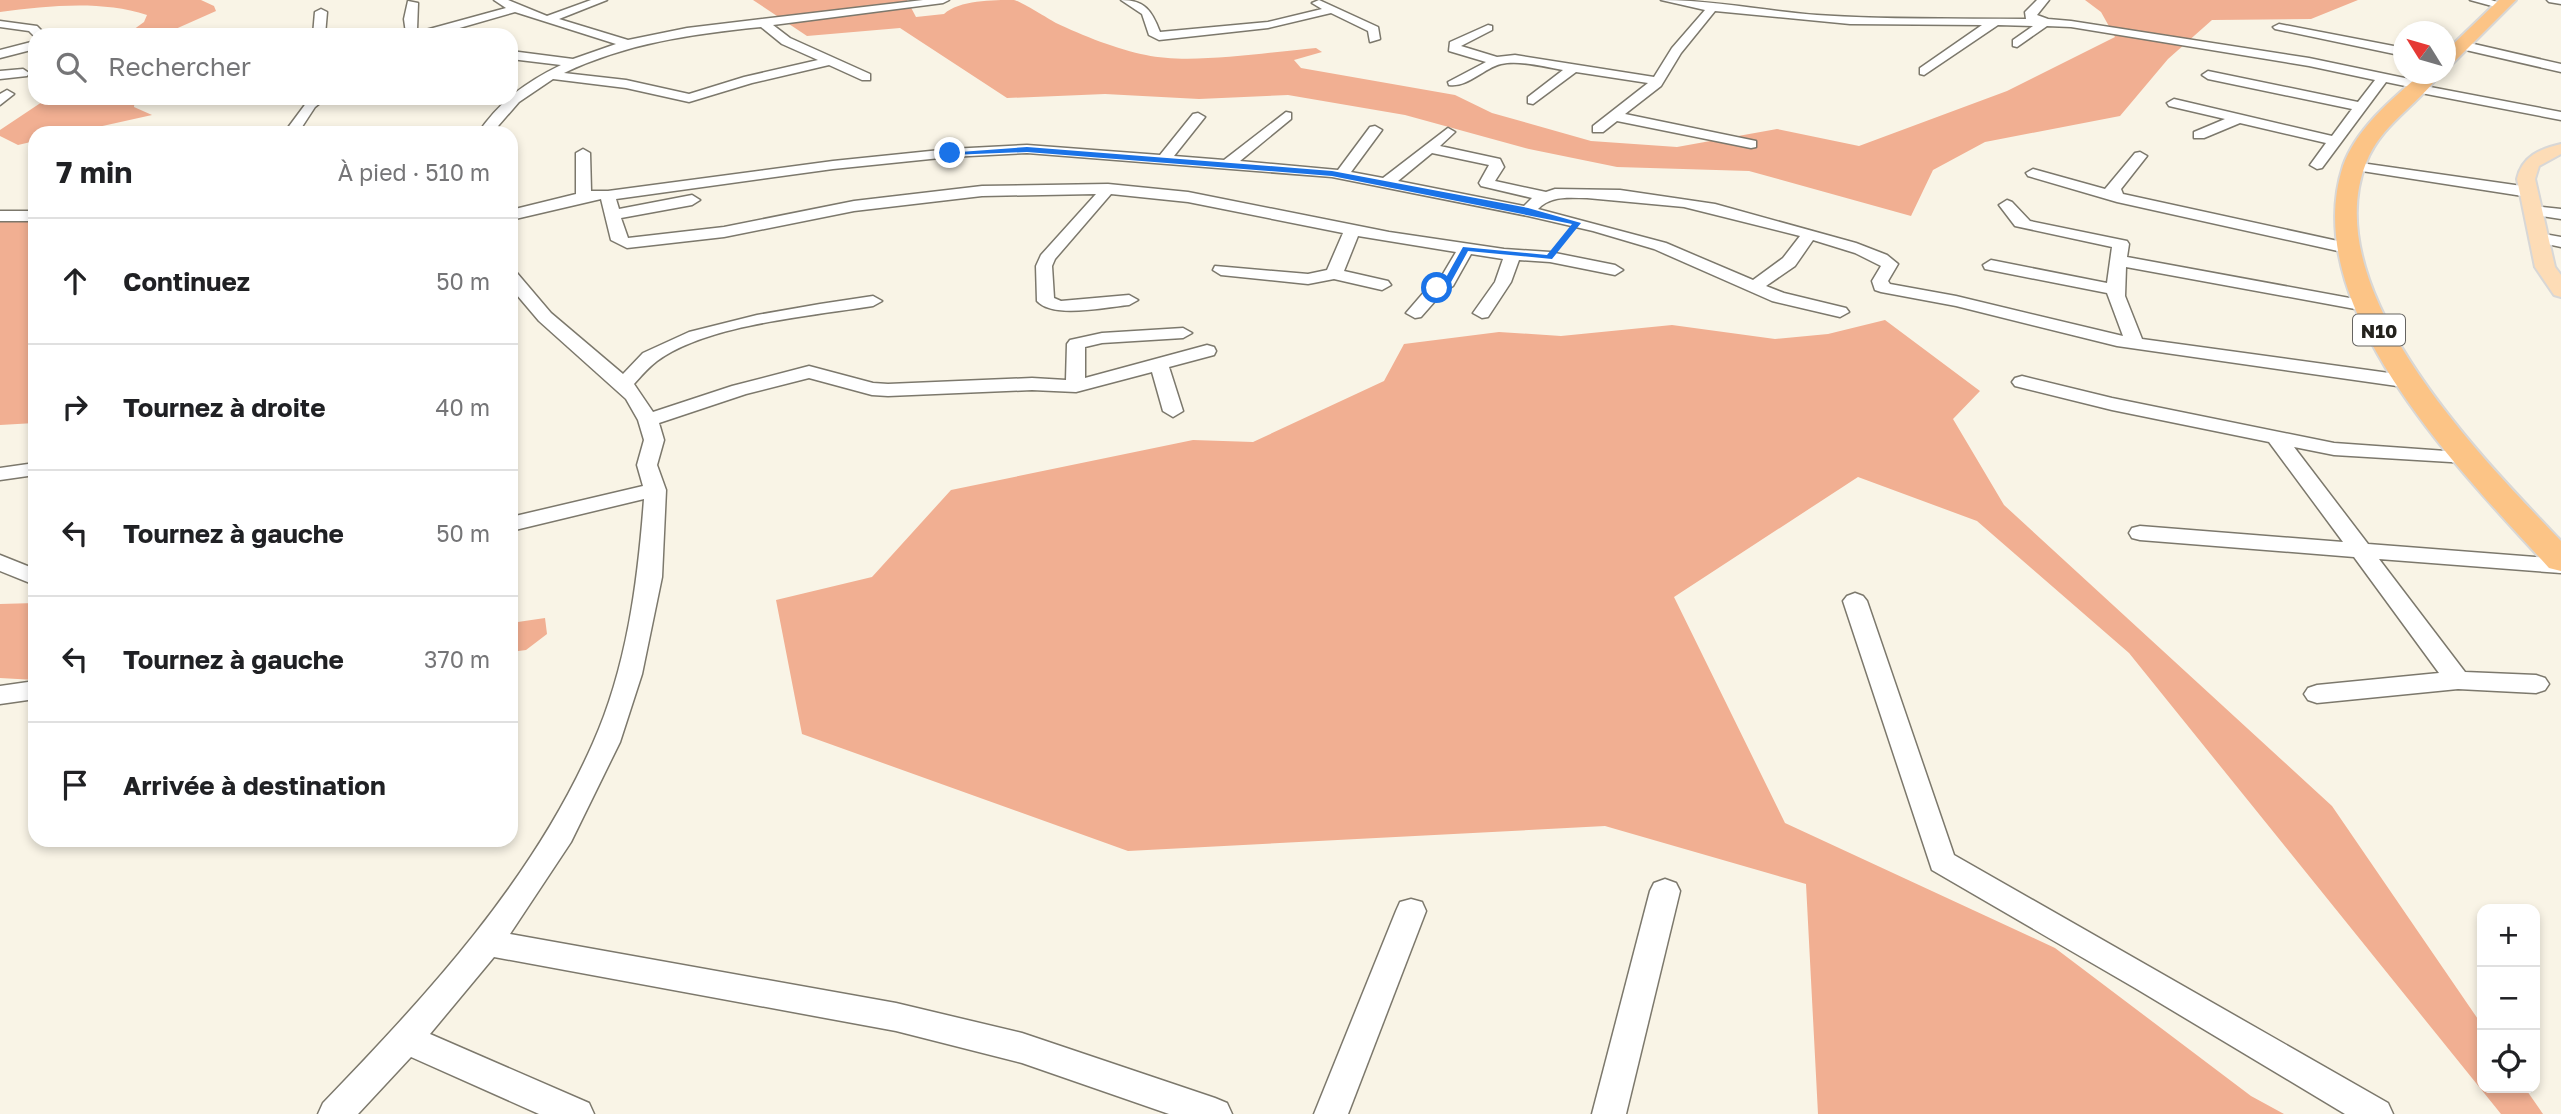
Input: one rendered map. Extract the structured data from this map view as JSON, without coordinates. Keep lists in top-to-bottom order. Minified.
{"streets":{"highway":["N10"]},"north":"top left","page":{"search":"Rechercher","heading":["7 min","À pied · 510 m"],"list":[["Continuez","50 m"],["Tournez à droite","40 m"],["Tournez à gauche","50 m"],["Tournez à gauche","370 m"],"Arrivée à destination"],"map_buttons":["+","−"]}}
